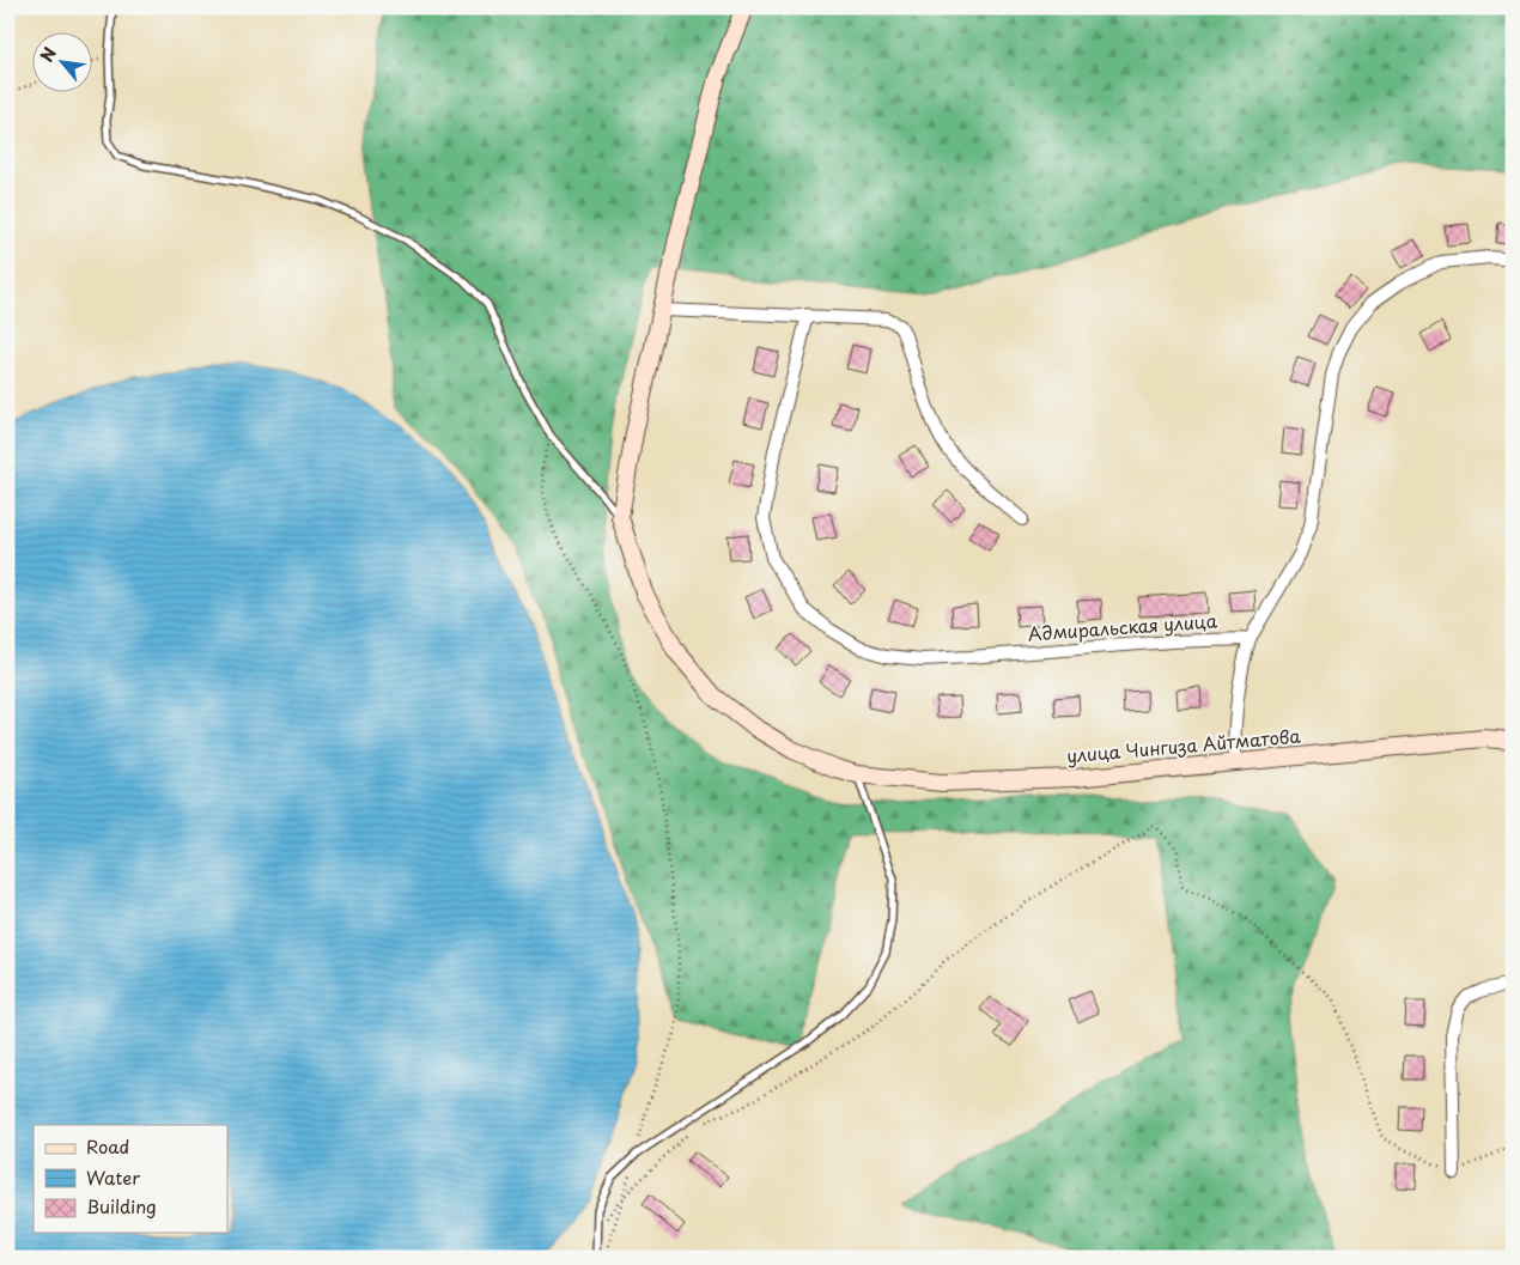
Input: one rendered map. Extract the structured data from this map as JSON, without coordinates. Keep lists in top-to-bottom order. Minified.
{"streets":{"street":["Адмиральская улица","улица Чингиза Айтматова"]},"legend":["Road","Water","Building"],"north":"top left"}
